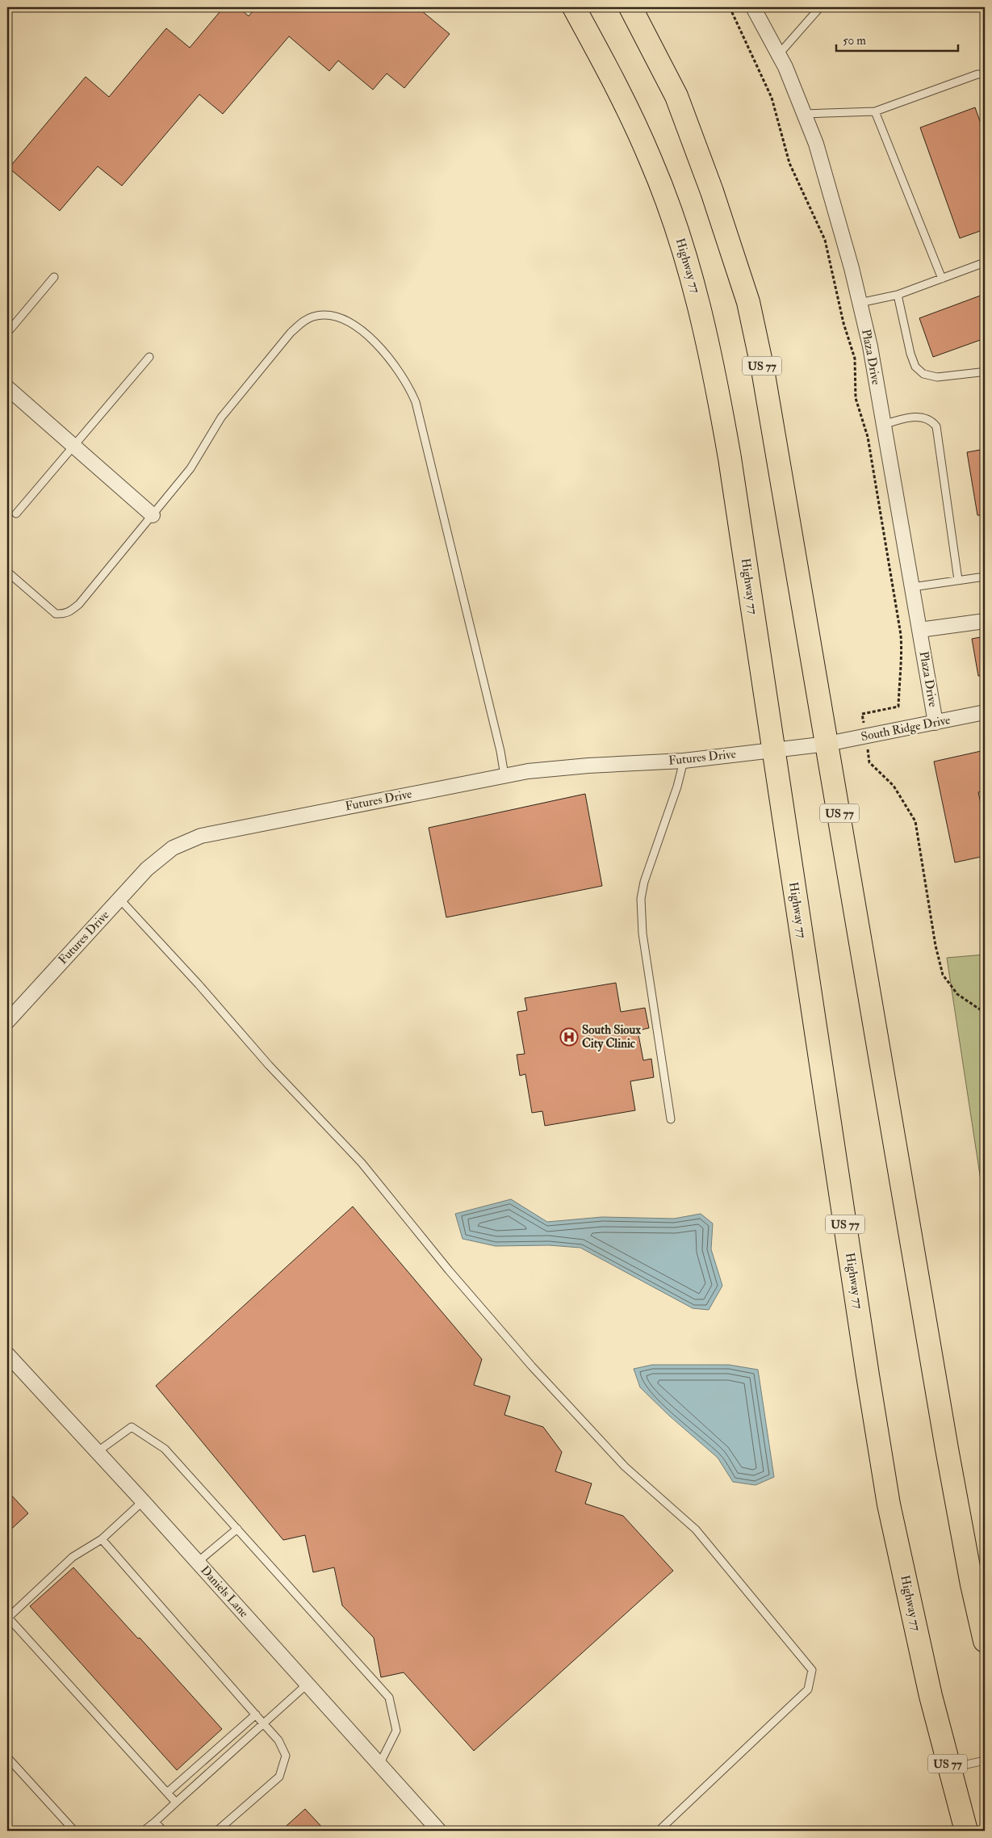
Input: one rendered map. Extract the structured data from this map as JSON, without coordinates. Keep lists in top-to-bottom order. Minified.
{"streets":{"highway":["Highway 77","US 77"],"street":["Plaza Drive","South Ridge Drive","Futures Drive","Daniels Lane"]},"crossings":[["Highway 77","Futures Drive"],["Plaza Drive","South Ridge Drive"],["US 77","South Ridge Drive"],["US 77","Futures Drive"],["South Ridge Drive","Futures Drive"]],"places":{"hospital":["South Sioux City Clinic"]},"scale_bar":"50 m"}
